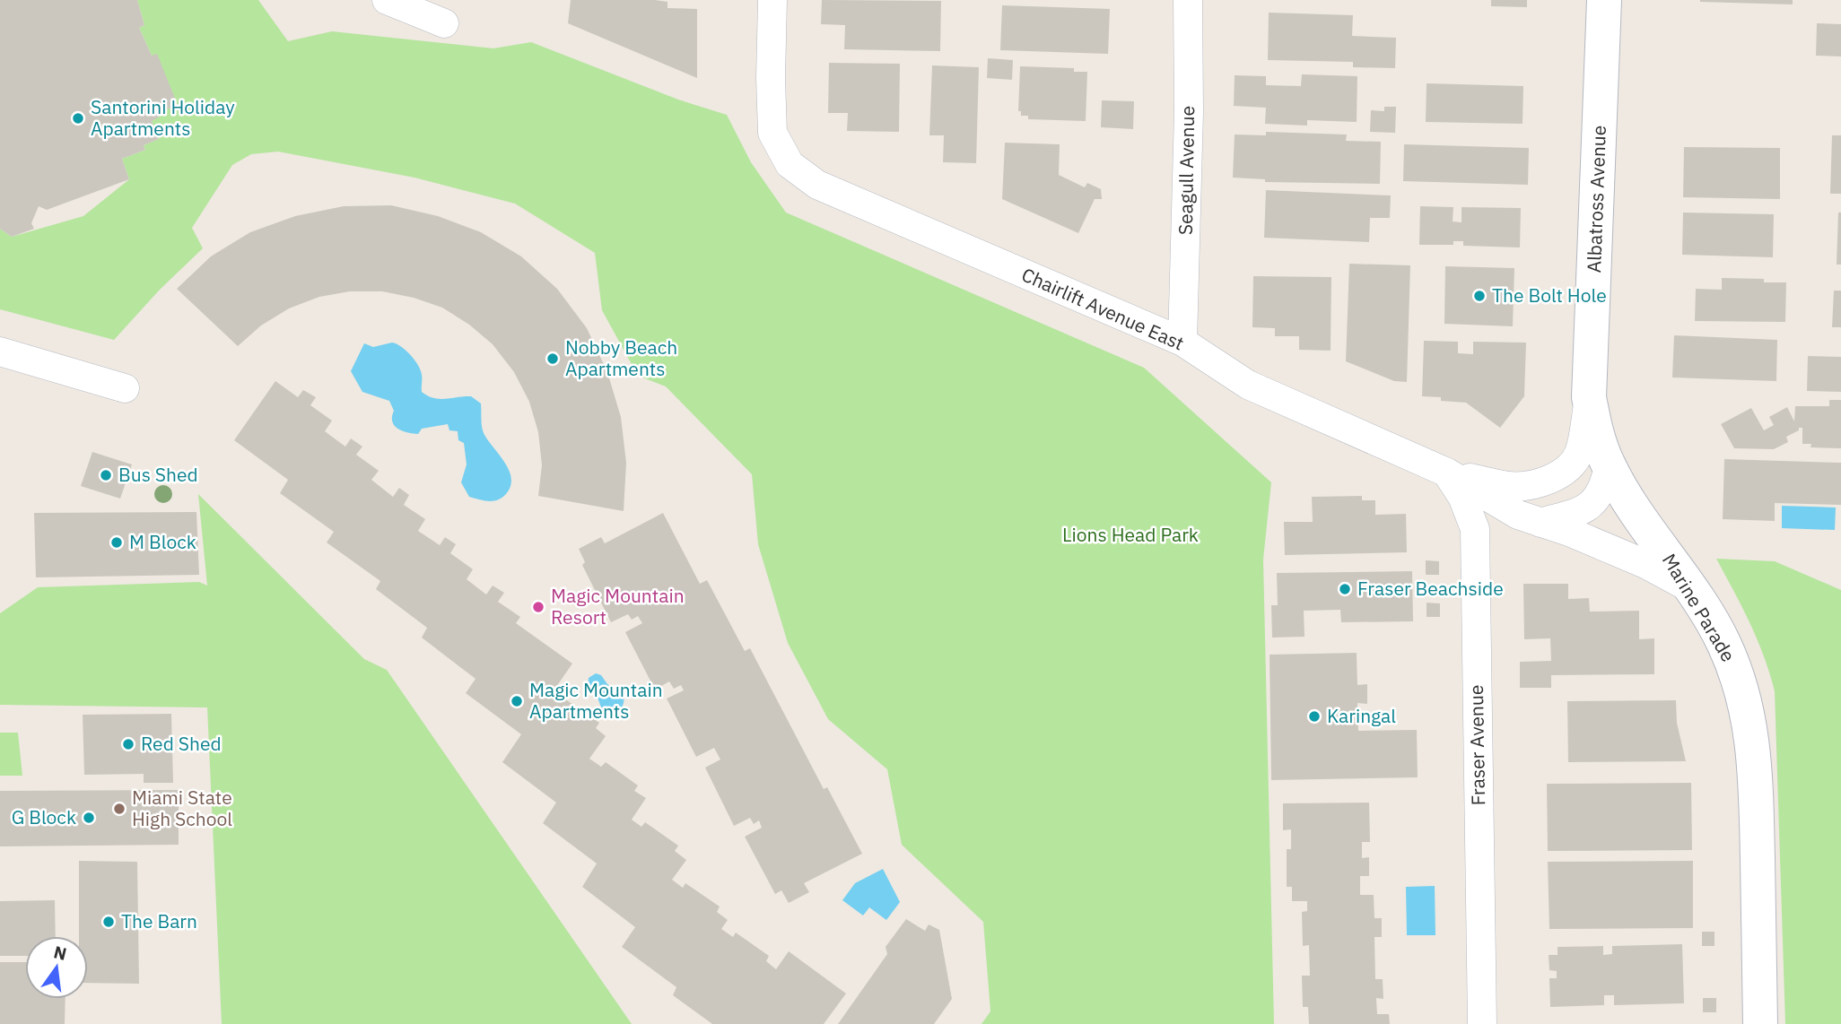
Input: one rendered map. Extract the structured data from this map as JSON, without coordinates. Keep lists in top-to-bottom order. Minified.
{"streets":{"street":["Seagull Avenue","Albatross Avenue","Chairlift Avenue East","Marine Parade","Fraser Avenue"]},"crossings":[["Seagull Avenue","Chairlift Avenue East"],["Albatross Avenue","Marine Parade"],["Chairlift Avenue East","Marine Parade"],["Chairlift Avenue East","Fraser Avenue"]],"parks":["Lions Head Park"],"places":["Santorini Holiday Apartments","The Bolt Hole","Nobby Beach Apartments","Bus Shed","M Block","Fraser Beachside","Magic Mountain Resort","Magic Mountain Apartments","Karingal","Red Shed","Miami State High School","G Block","The Barn"],"north":"top"}
